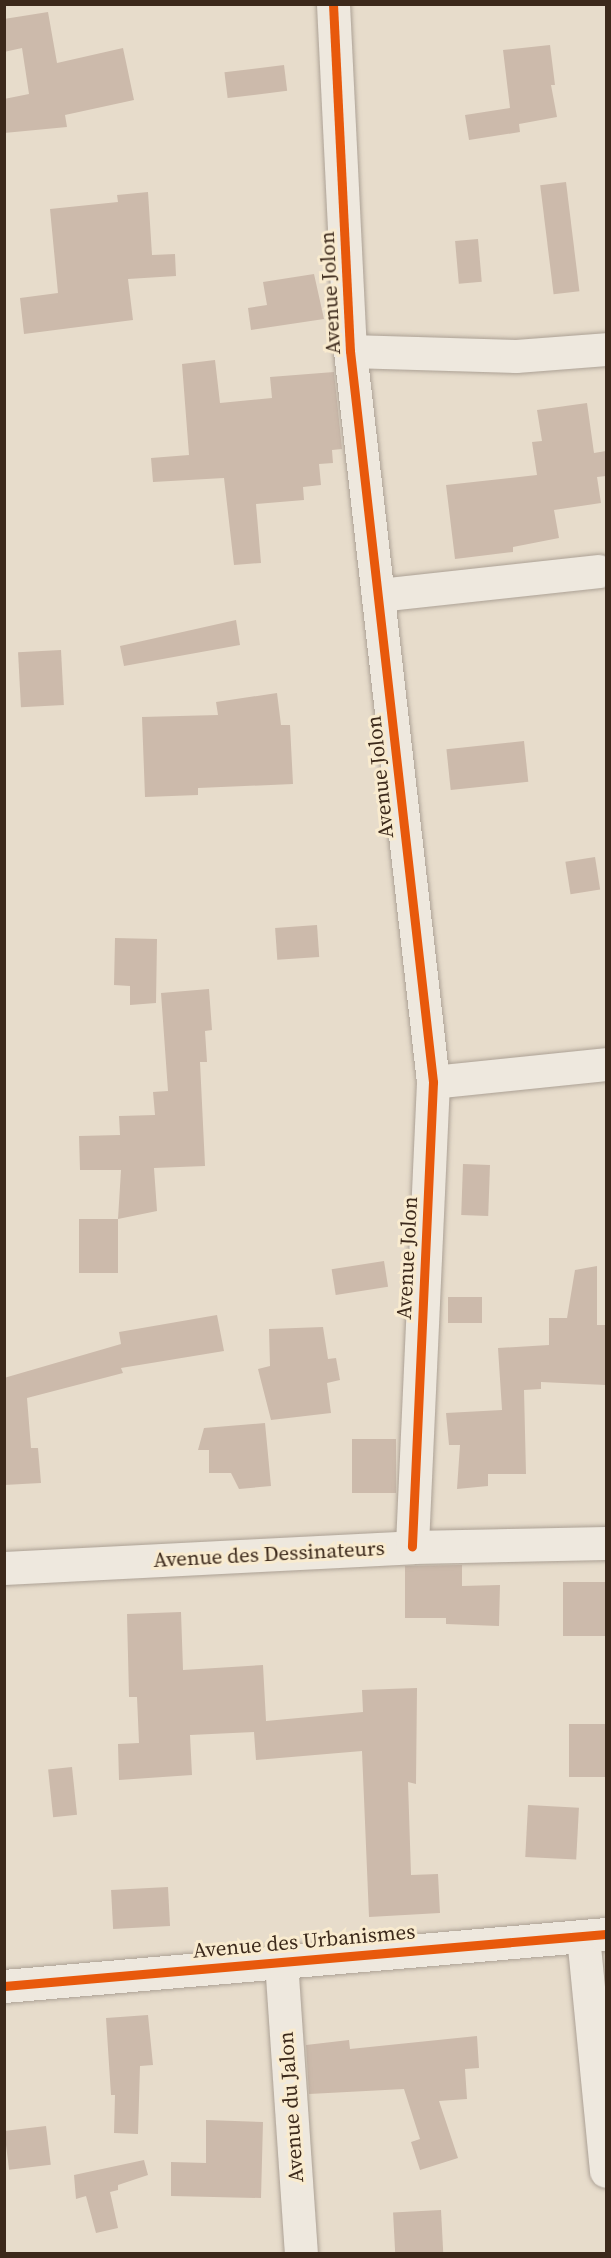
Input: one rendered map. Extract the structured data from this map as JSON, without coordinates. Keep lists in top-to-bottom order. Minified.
{"streets":{"street":["Avenue Jolon","Avenue des Dessinateurs","Avenue des Urbanismes","Avenue du Jalon"]},"crossings":[["Avenue Jolon","Avenue des Dessinateurs"],["Avenue des Urbanismes","Avenue du Jalon"]]}
